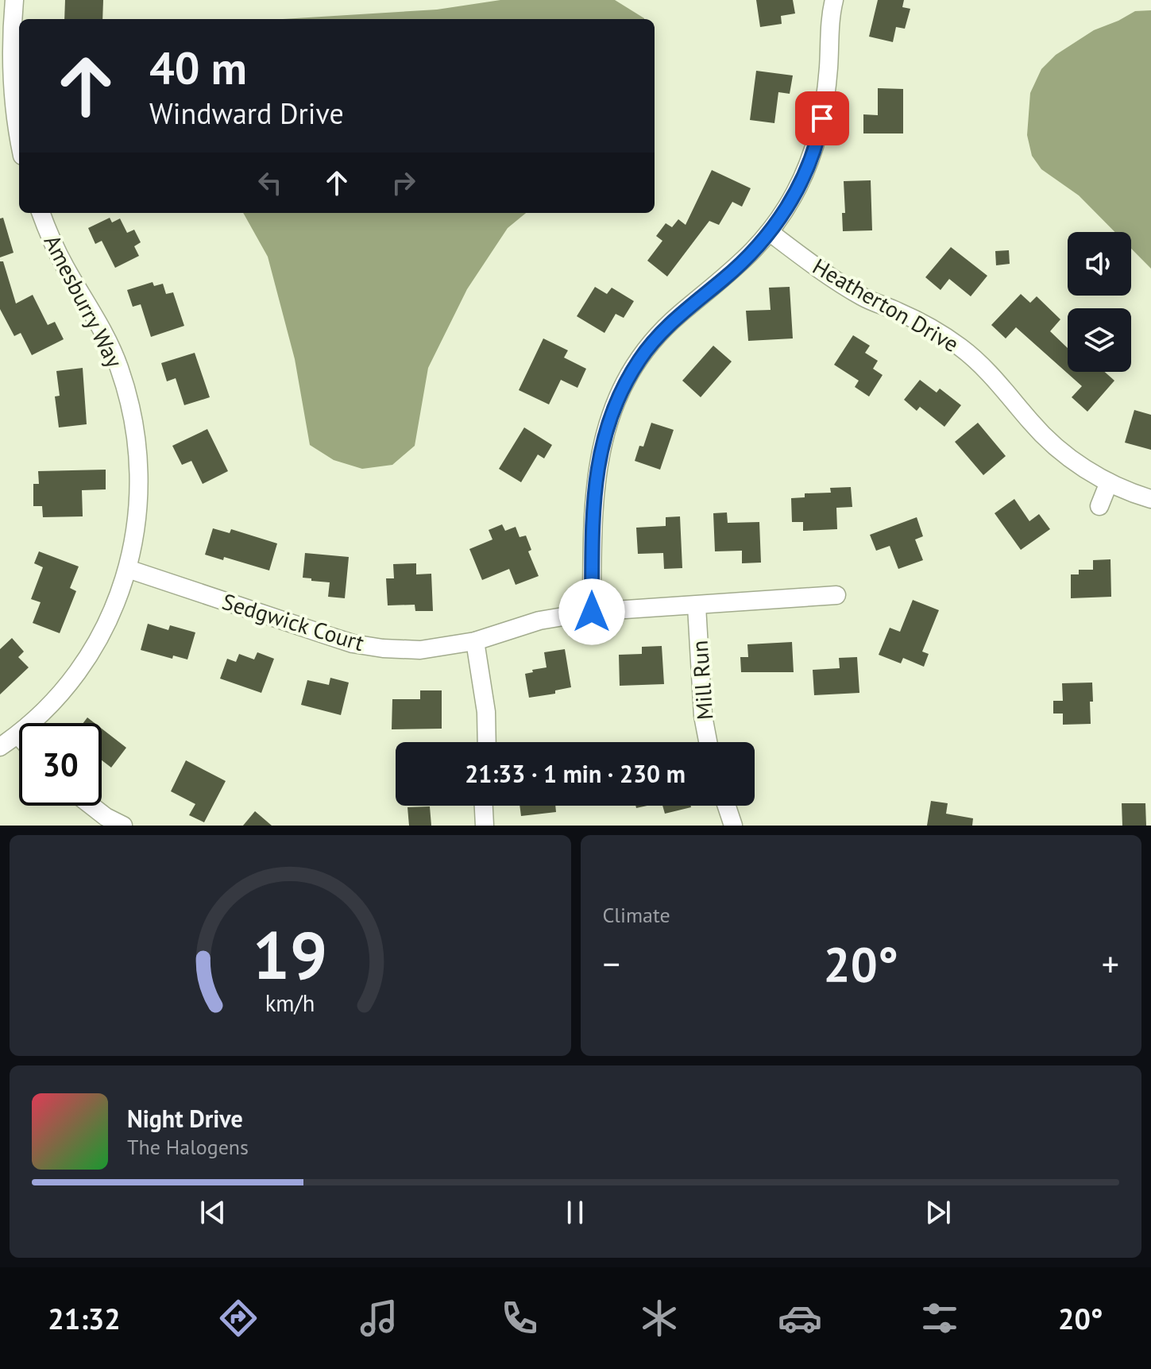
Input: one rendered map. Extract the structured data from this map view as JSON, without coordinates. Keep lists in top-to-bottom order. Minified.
{"streets":{"street":["Amesburry Way","Heatherton Drive","Sedgwick Court","Mill Run"]},"crossings":[["Amesburry Way","Sedgwick Court"],["Sedgwick Court","Mill Run"]],"page":{"turn":["40 m","Windward Drive"],"limit":"30","trip":"21:33 · 1 min · 230 m","tile":"Climate","heat":["−","20°","+"],"song":["Night Drive","The Halogens"],"tabs":["21:32","20°"],"gauge":["19","km/h"]}}
